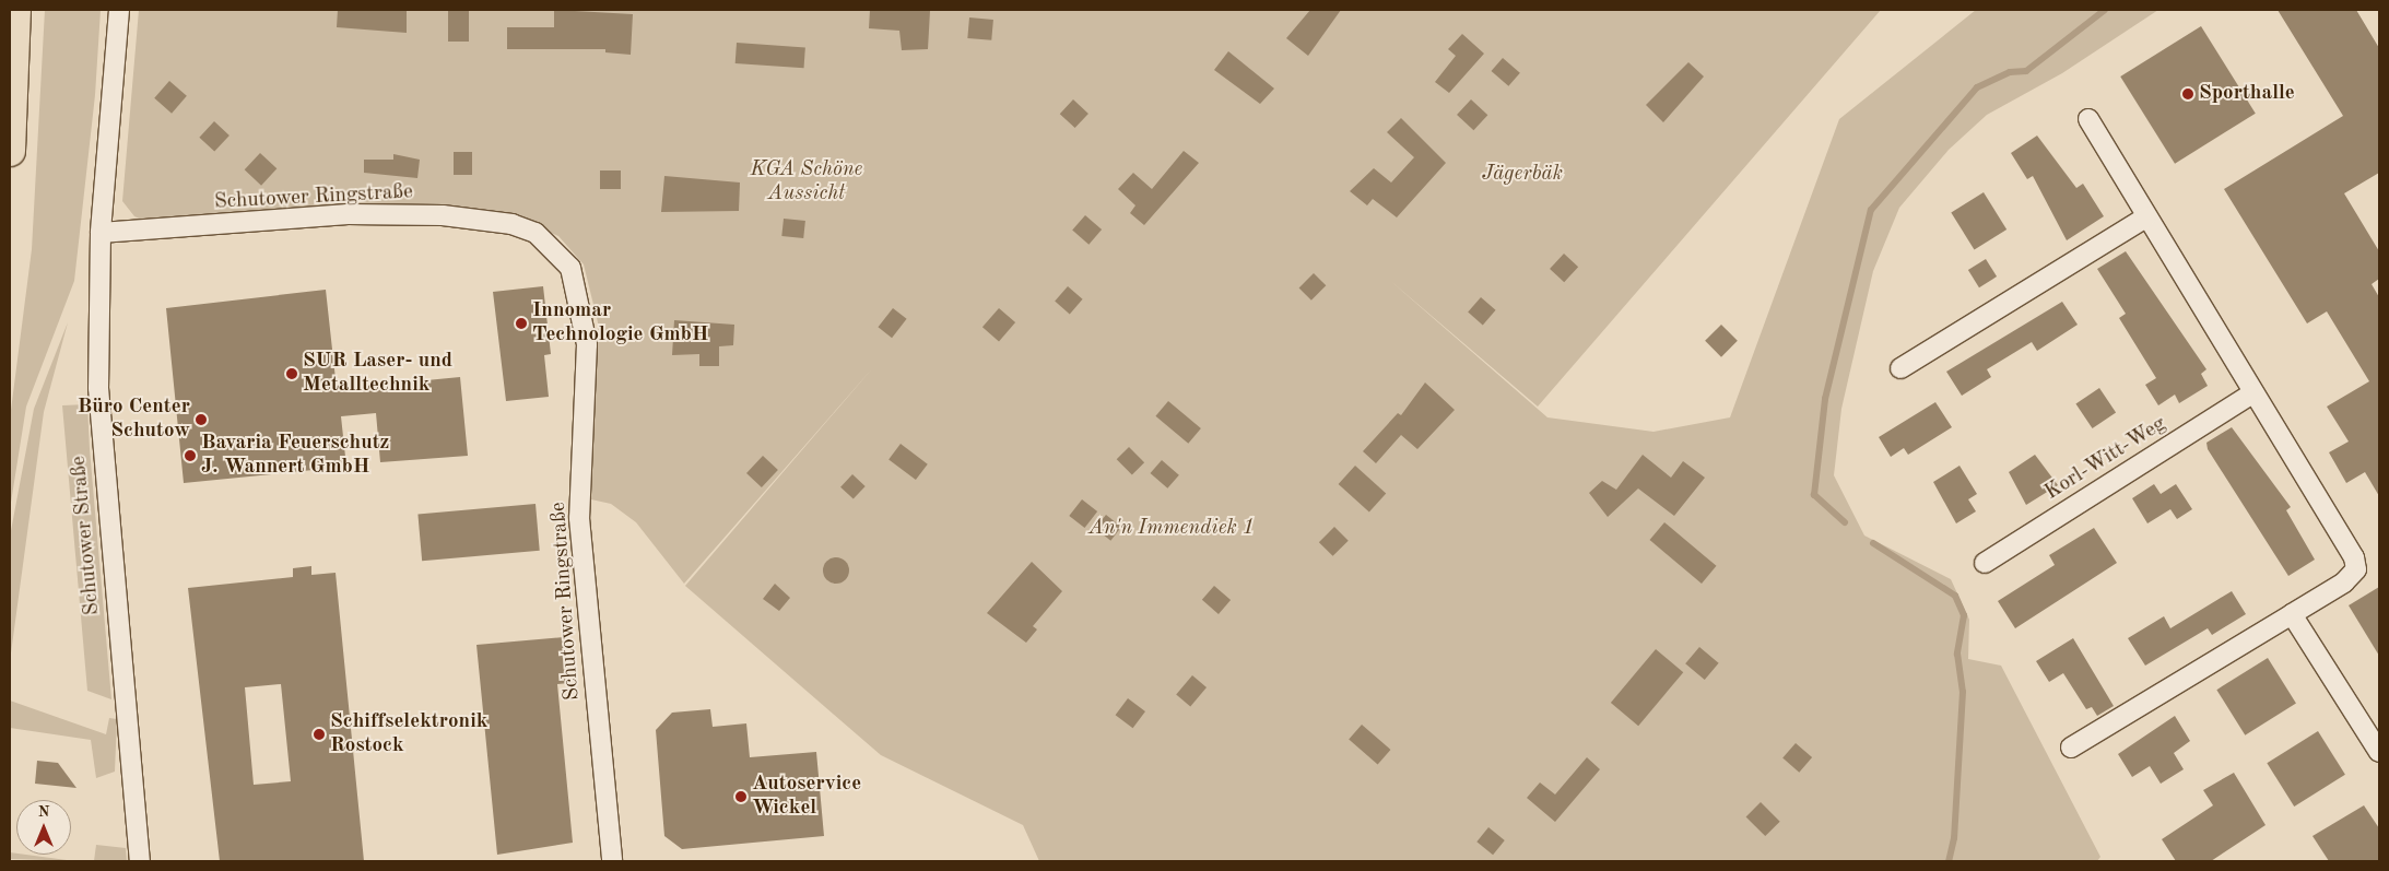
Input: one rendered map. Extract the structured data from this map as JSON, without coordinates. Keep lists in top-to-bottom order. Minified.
{"streets":{"street":["Schutower Ringstraße","Korl-Witt-Weg","Schutower Straße"]},"crossings":[["Schutower Ringstraße","Schutower Straße"]],"parks":["KGA Schöne Aussicht","Jägerbäk","An'n Immendiek 1"],"places":["Sporthalle","Innomar Technologie GmbH","SUR Laser- und Metalltechnik","Büro Center Schutow","Bavaria Feuerschutz J. Wannert GmbH","Schiffselektronik Rostock","Autoservice Wickel"],"north":"top"}
